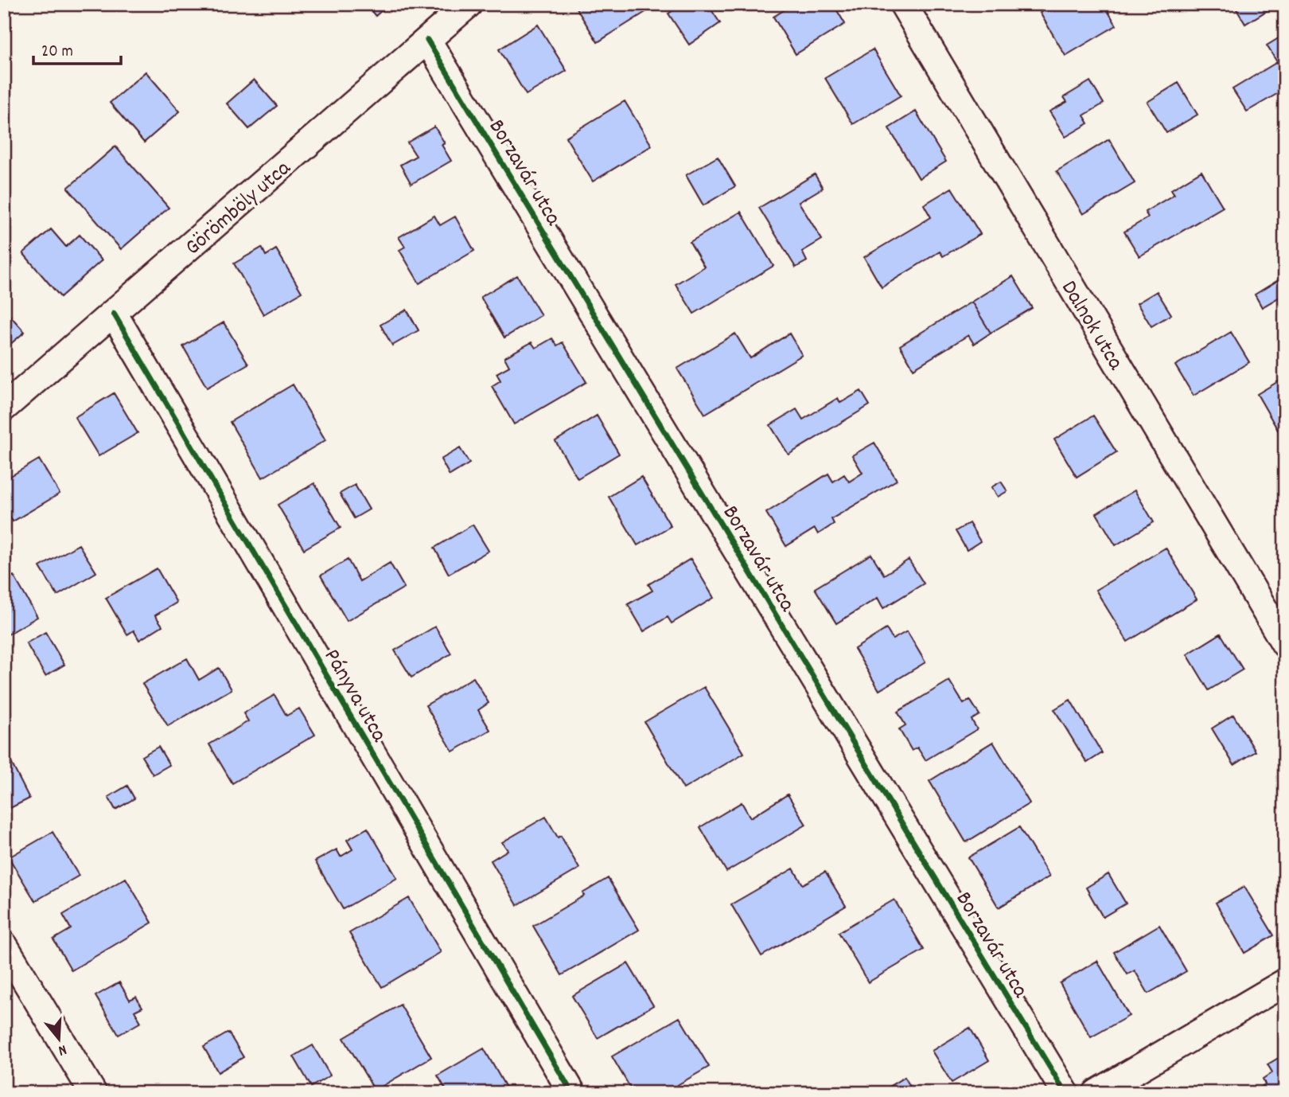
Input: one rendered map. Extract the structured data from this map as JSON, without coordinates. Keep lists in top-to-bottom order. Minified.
{"streets":{"street":["Borzavár utca","Görömböly utca","Dalnok utca","Pányva utca"]},"crossings":[["Borzavár utca","Görömböly utca"],["Görömböly utca","Pányva utca"]],"scale_bar":"20 m","north":"bottom"}
